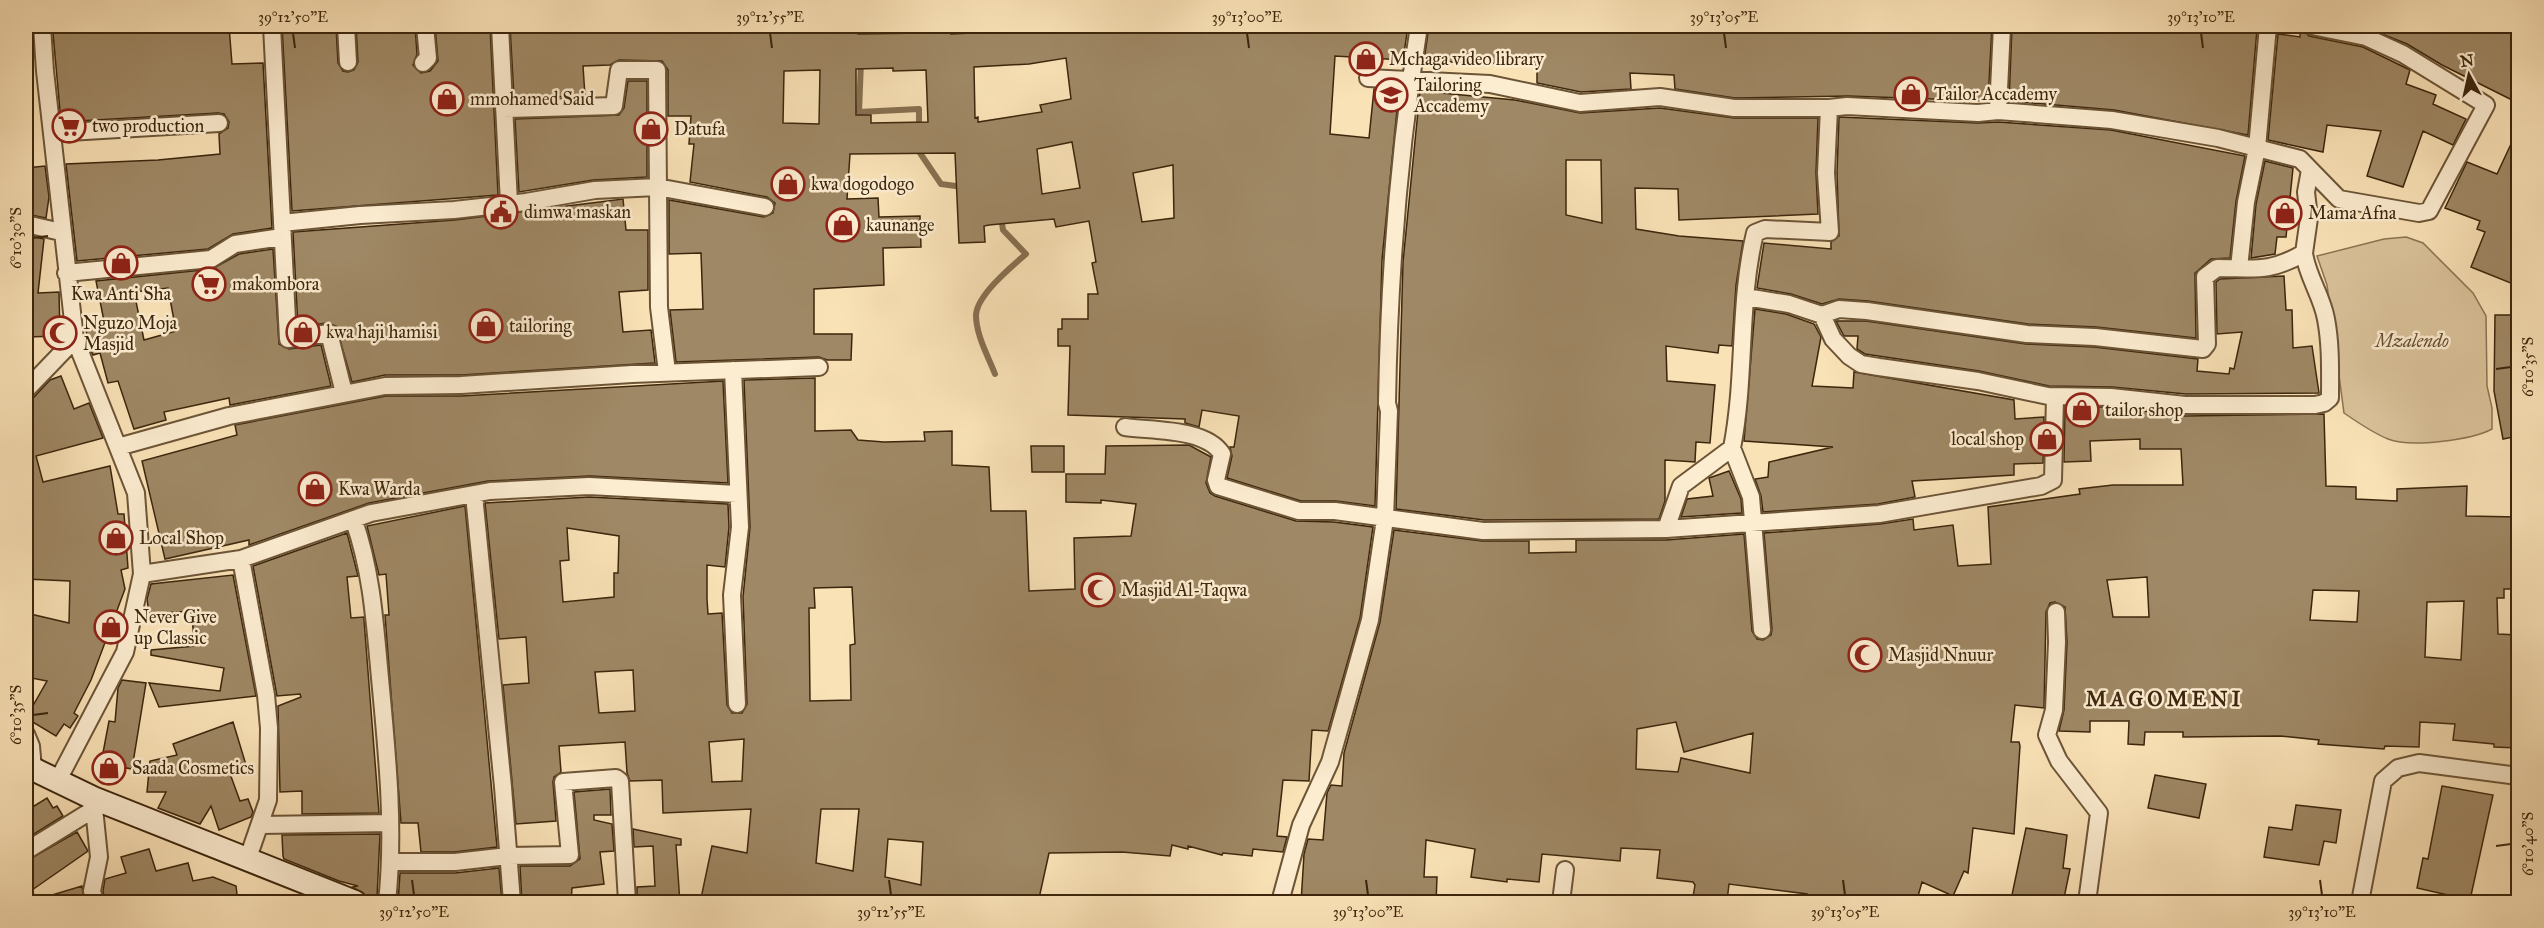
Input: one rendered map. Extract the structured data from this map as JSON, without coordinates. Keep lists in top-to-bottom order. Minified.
{"districts":["M A G O M E N I"],"parks":["Mzalendo"],"places":{"shop":["Mchaga video library","Tailor Accademy","mmohamed Said","Datufa","kwa dogodogo","Mama Afna","kaunange","Kwa Anti Sha","tailoring","kwa haji hamisi","tailor shop","local shop","Kwa Warda","Local Shop","Never Give up Classic","Saada Cosmetics"],"school or university":["Tailoring Accademy"],"supermarket":["two production","makombora"],"public building":["dimwa maskan"],"mosque":["Nguzo Moja Masjid","Masjid Al-Taqwa","Masjid Nnuur"]},"north":"top","coordinates":["39°12'50\"E","39°12'55\"E","39°13'00\"E","39°13'05\"E","39°13'10\"E","6°10'30\"S","6°10'35\"S","6°10'40\"S"]}
